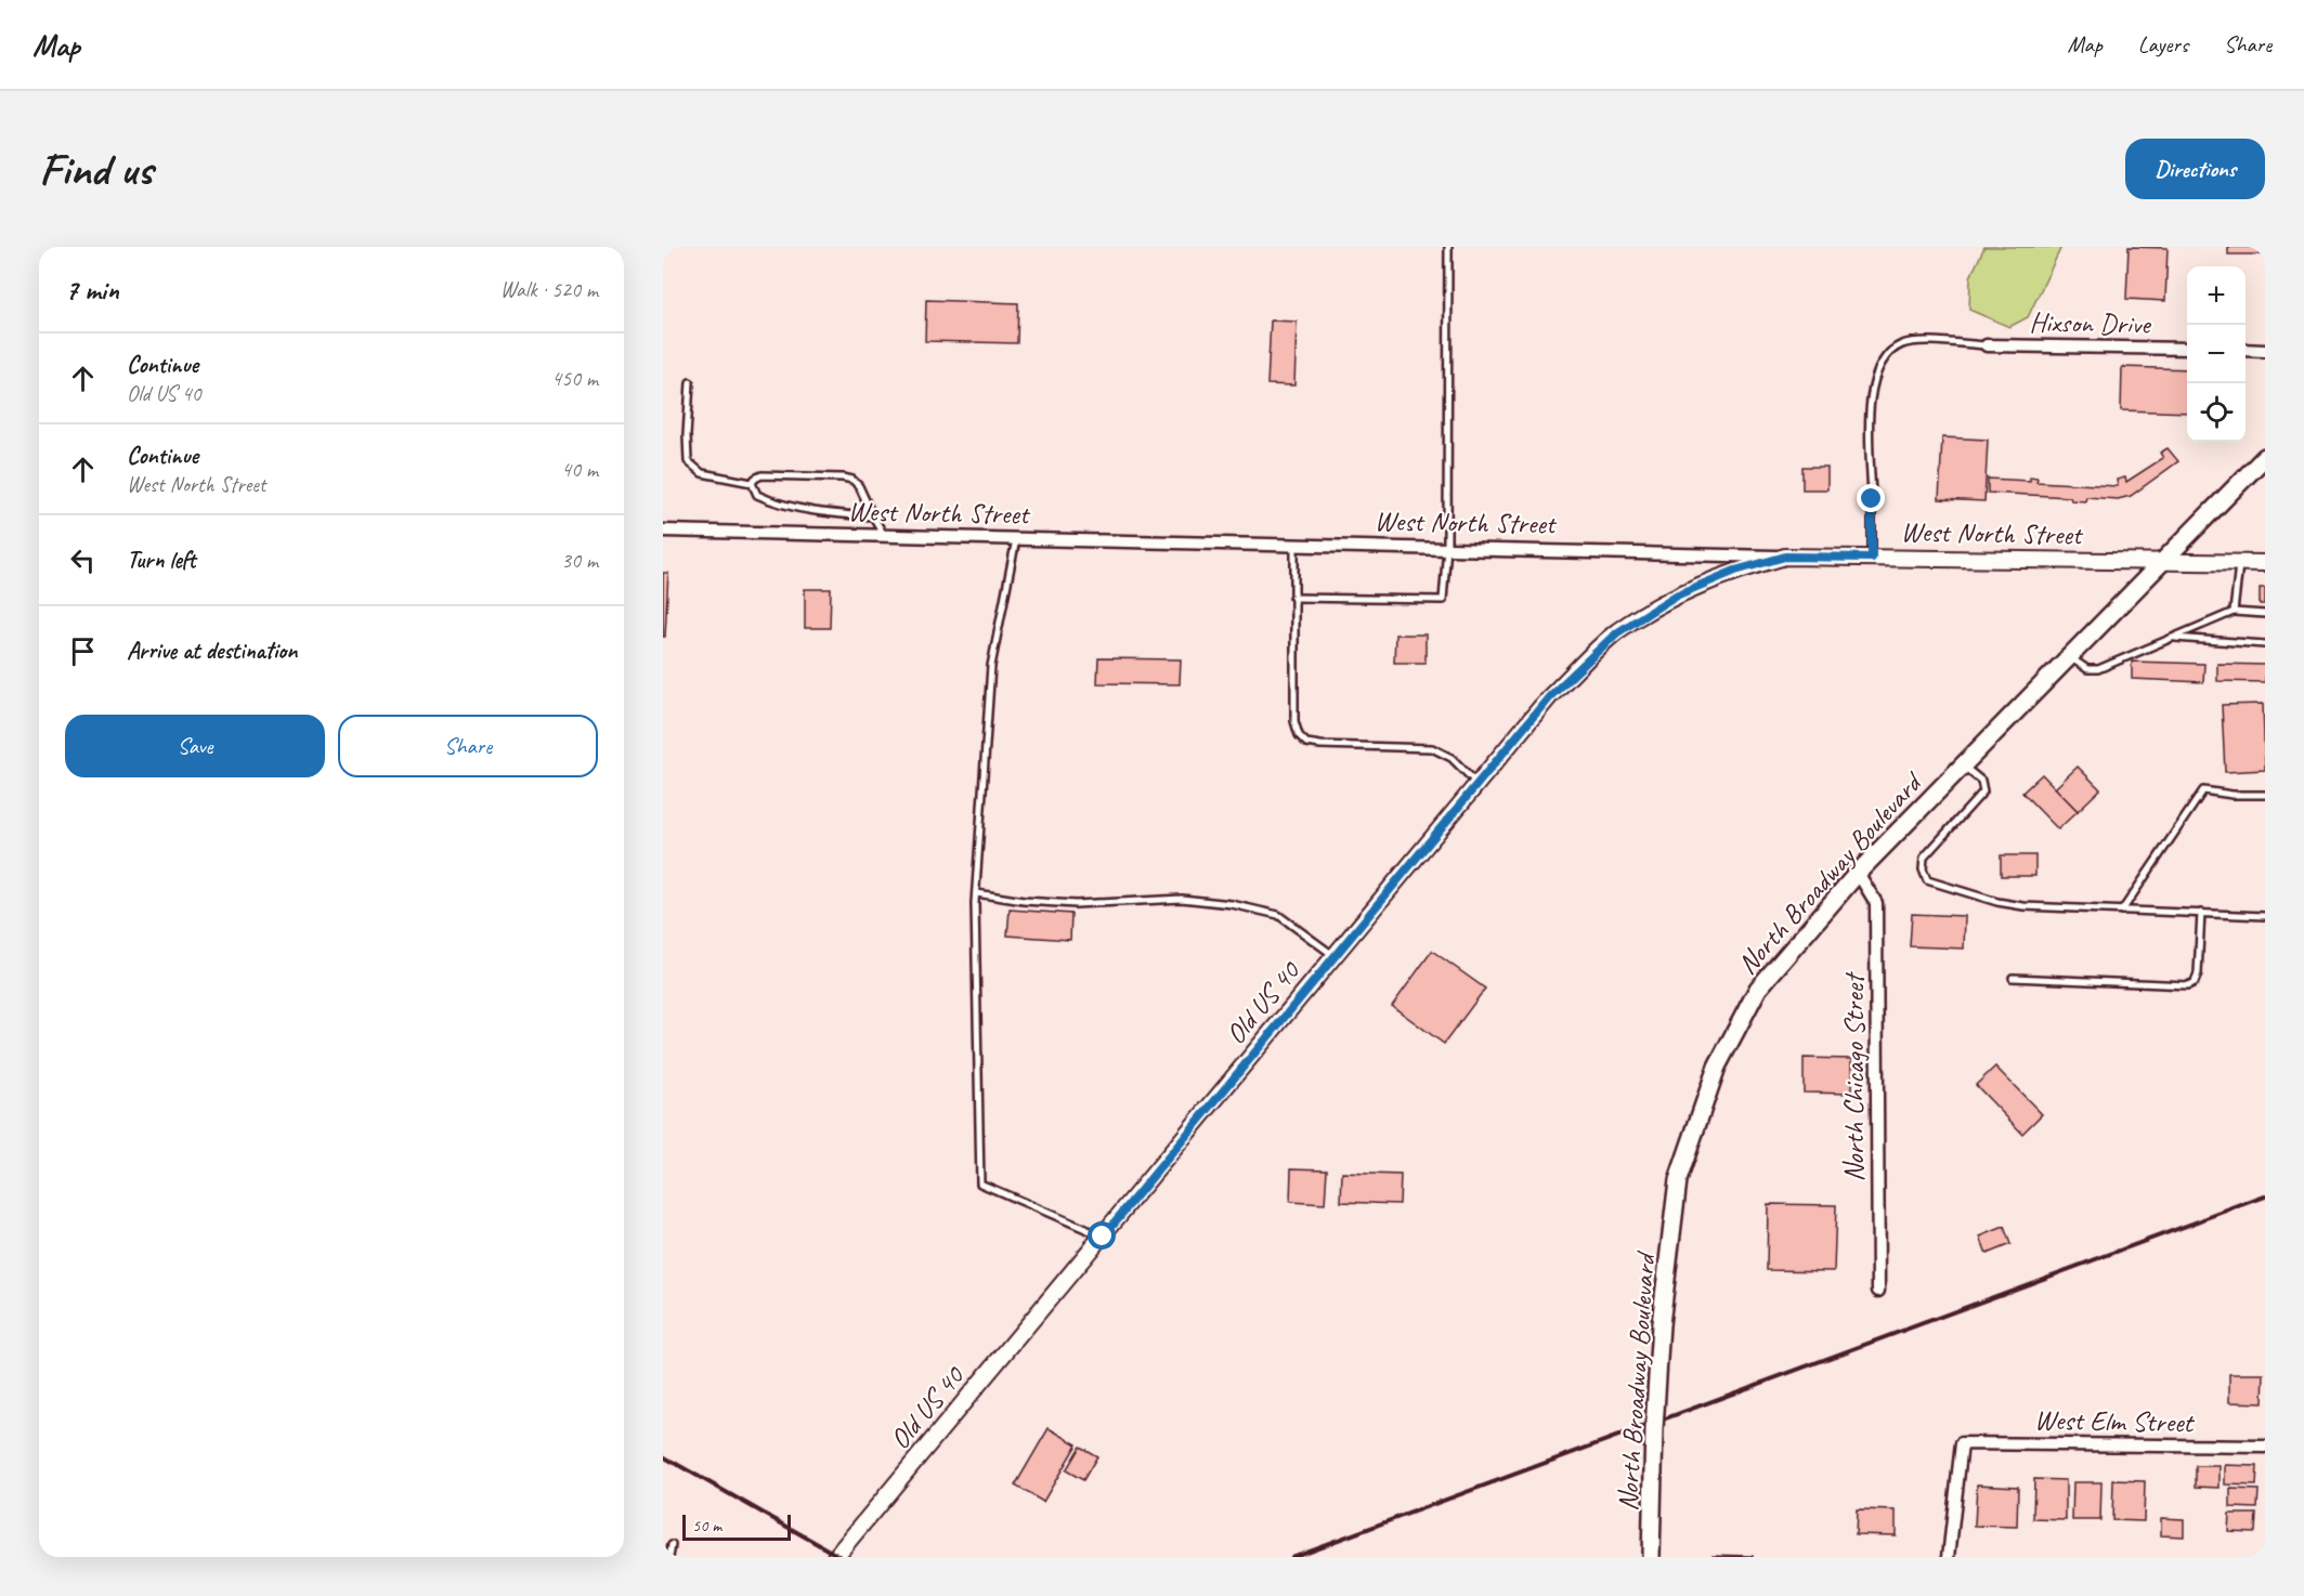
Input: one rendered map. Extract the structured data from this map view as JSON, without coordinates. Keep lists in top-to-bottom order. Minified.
{"streets":{"main road":["North Broadway Boulevard"],"street":["Hixson Drive","West North Street","Old US 40","North Chicago Street","West Elm Street"]},"crossings":[["West North Street","North Broadway Boulevard"],["West North Street","Old US 40"],["North Broadway Boulevard","North Chicago Street"]],"scale_bar":"50 m","page":{"header":"Map","nav":["Map","Layers","Share"],"buttons":["Directions",["Save","Share"]],"title":"Find us","heading":["7 min","Walk · 520 m"],"map_buttons":["+","−"],"list":[["Continue","Old US 40","450 m"],["Continue","West North Street","40 m"],["Turn left","30 m"],"Arrive at destination"],"scale":"50 m"}}
